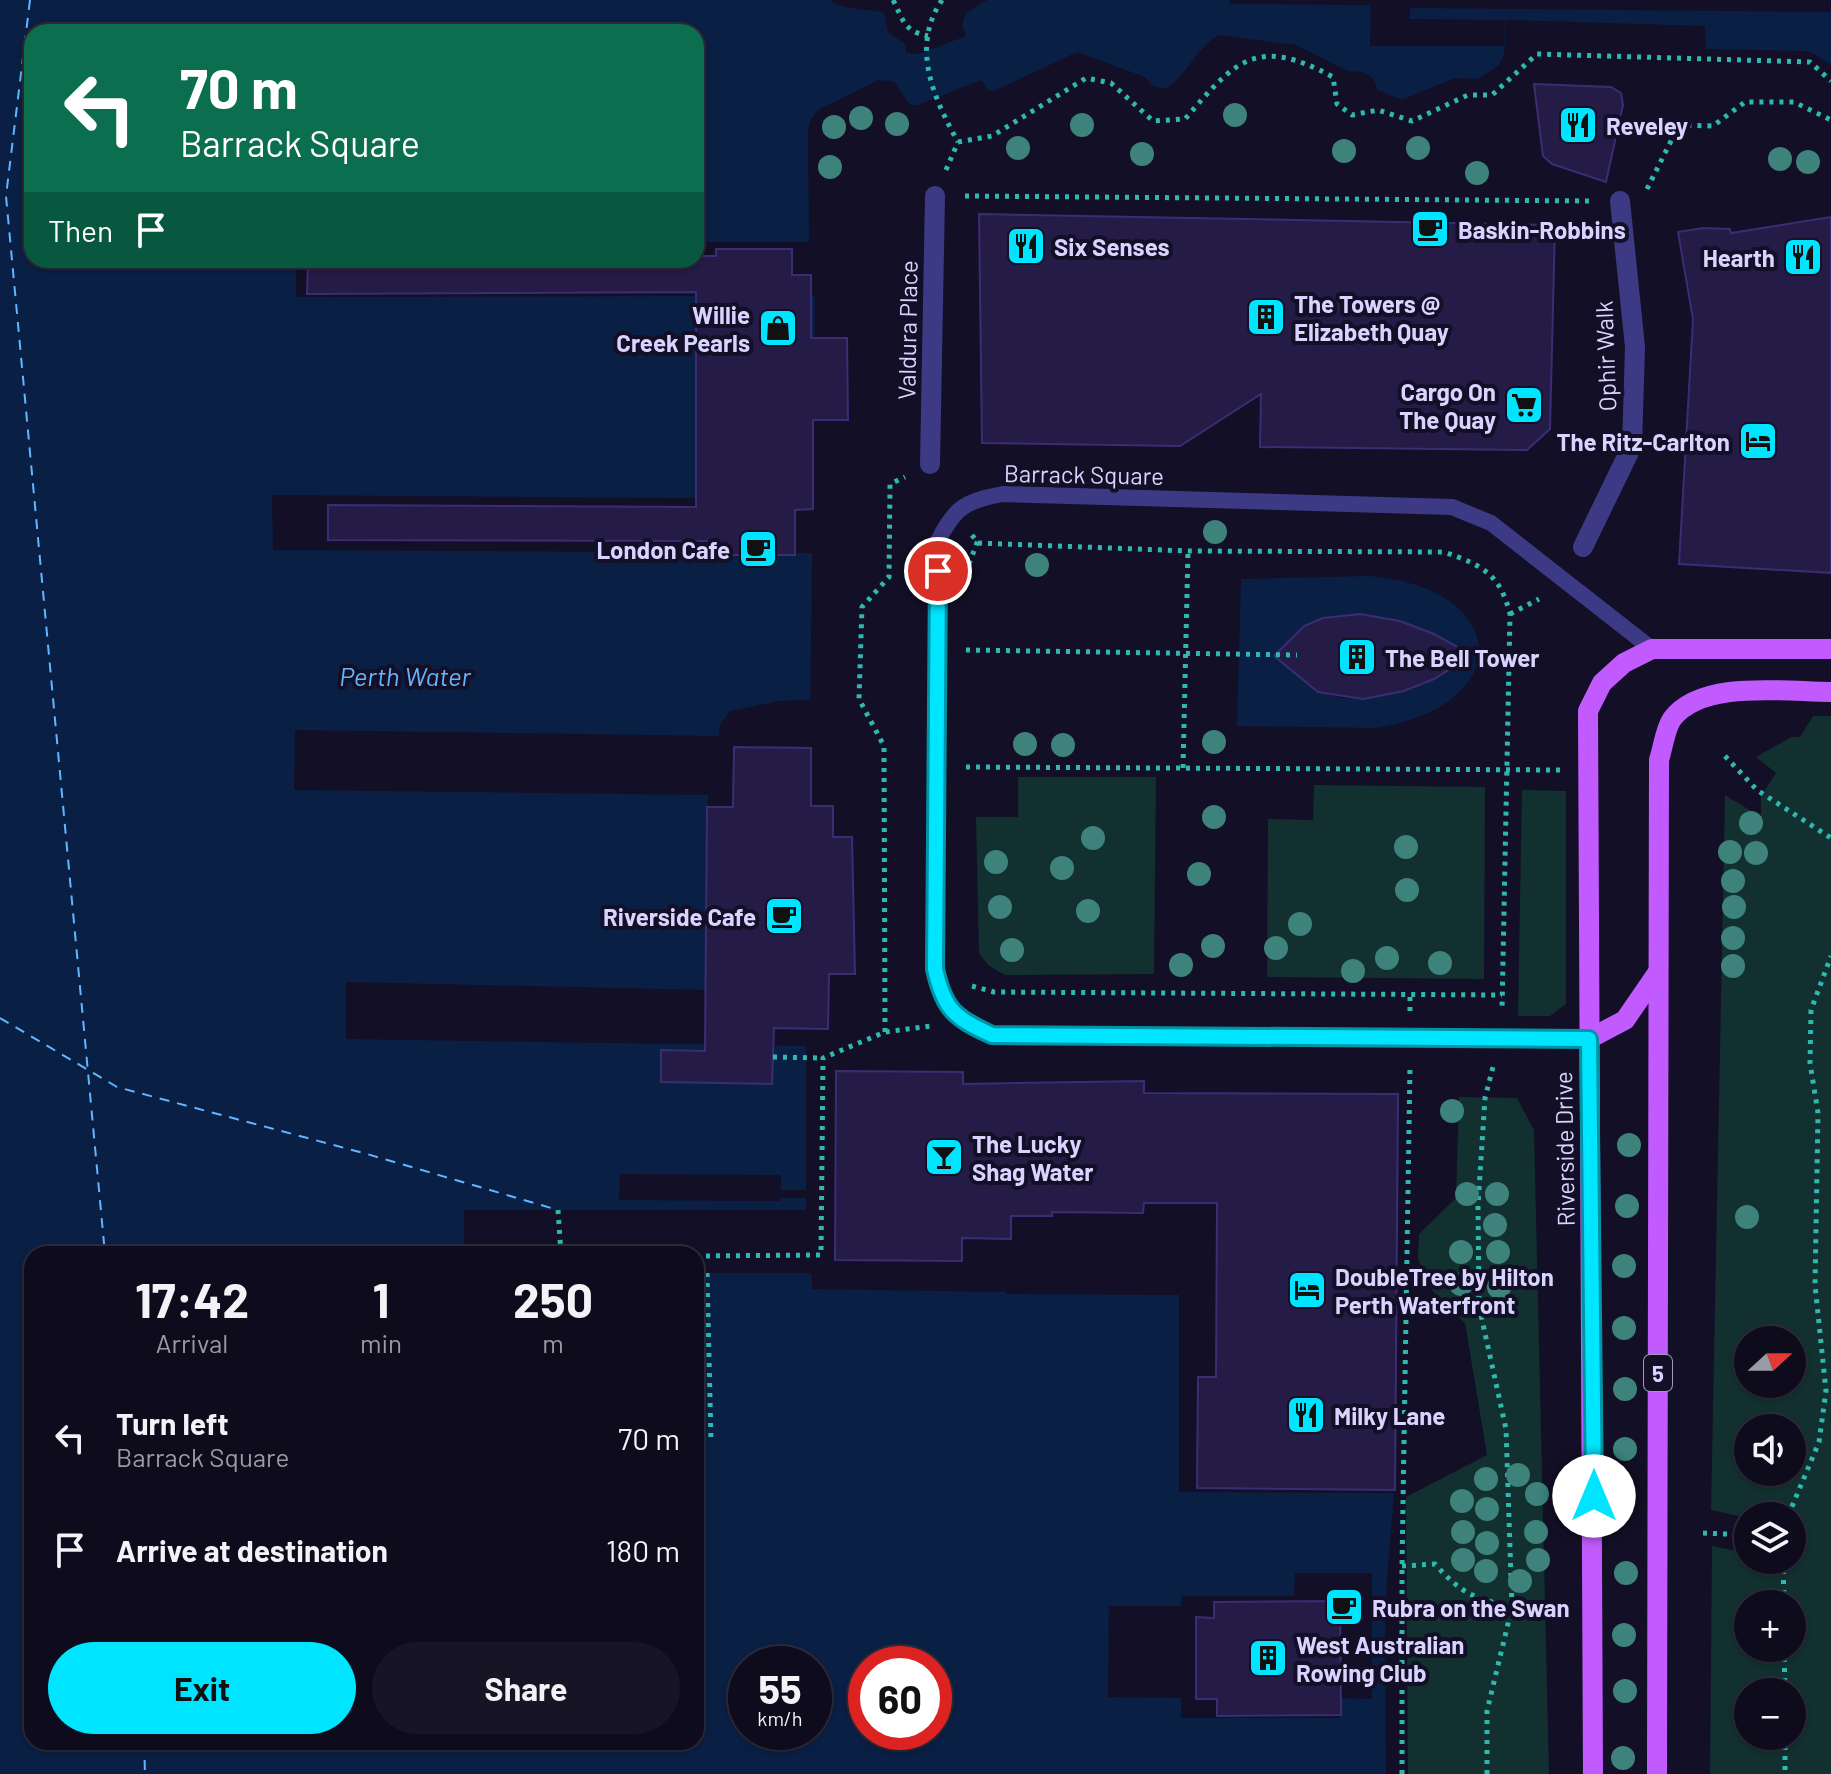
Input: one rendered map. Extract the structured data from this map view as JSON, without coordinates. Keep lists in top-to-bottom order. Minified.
{"streets":{"main road":["Riverside Drive","5"],"street":["Valdura Place","Ophir Walk"],"lane":["Barrack Square"]},"crossings":[["Barrack Square","Riverside Drive"]],"water":["Perth Water"],"places":{"restaurant":["Reveley","Six Senses","Hearth","Milky Lane"],"cafe":["Baskin-Robbins","London Cafe","Riverside Cafe","Rubra on the Swan"],"building":["The Towers @ Elizabeth Quay","The Bell Tower","West Australian Rowing Club"],"shop":["Willie Creek Pearls"],"supermarket":["Cargo On The Quay"],"hotel":["The Ritz-Carlton","DoubleTree by Hilton Perth Waterfront"],"bar":["The Lucky Shag Water"]},"north":"right","page":{"turn":["70 m","Barrack Square"],"then":"Then","eta":["17:42","Arrival","1","min","250","m"],"map_buttons":["+","−"],"list":[{"name":"Turn left","note":"Barrack Square","value":"70 m"},{"name":"Arrive at destination","value":"180 m"}],"buttons":["Exit","Share"],"speed":"55 km/h","limit":"60"}}
